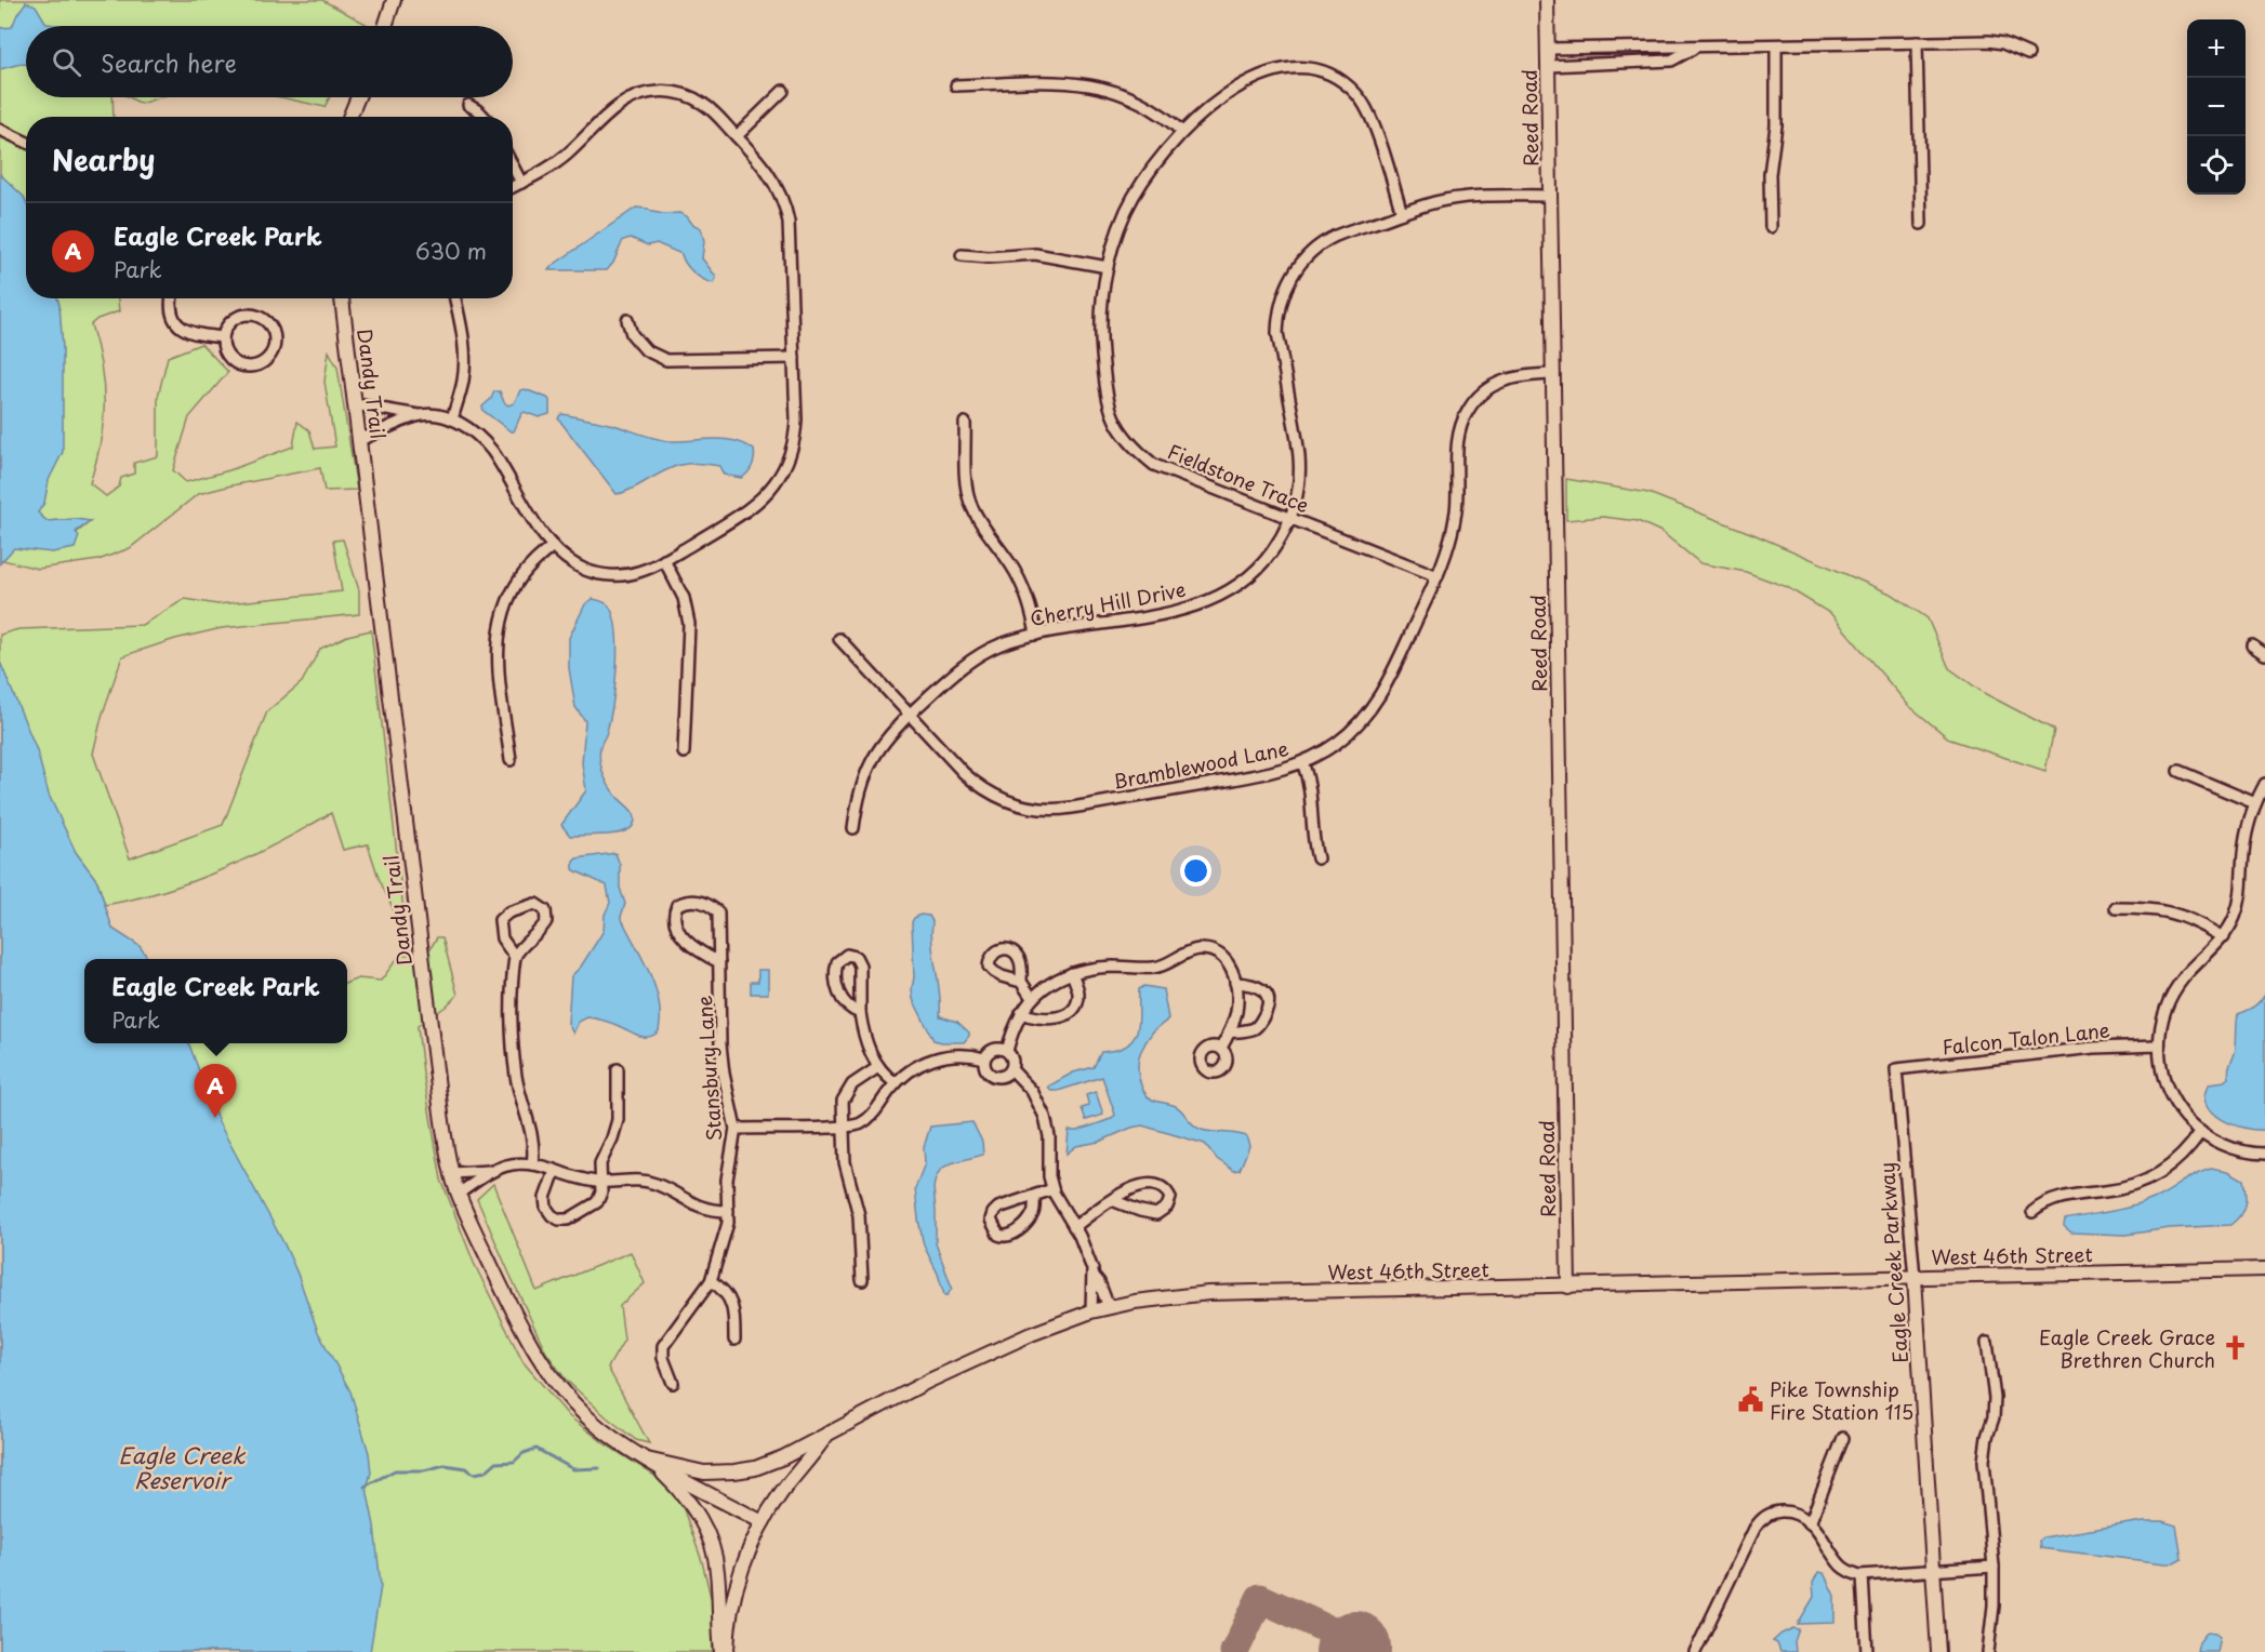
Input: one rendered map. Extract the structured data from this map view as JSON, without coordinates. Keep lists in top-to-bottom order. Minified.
{"streets":{"street":["Reed Road","Dandy Trail","Fieldstone Trace","Cherry Hill Drive","Bramblewood Lane","Falcon Talon Lane","Stansbury Lane","West 46th Street","Eagle Creek Parkway"]},"crossings":[["Reed Road","Cherry Hill Drive"],["Reed Road","Bramblewood Lane"],["Reed Road","West 46th Street"],["Fieldstone Trace","Cherry Hill Drive"],["Fieldstone Trace","Bramblewood Lane"],["Cherry Hill Drive","Bramblewood Lane"],["Falcon Talon Lane","Eagle Creek Parkway"],["West 46th Street","Eagle Creek Parkway"]],"water":["Eagle Creek Reservoir"],"places":{"church":["Eagle Creek Grace Brethren Church"],"public building":["Pike Township Fire Station 115"]},"page":{"map_buttons":["+","−"],"search":"Search here","heading":"Nearby","list":[{"mark":"A","name":"Eagle Creek Park","note":"Park","value":"630 m"}],"popup":["Eagle Creek Park","Park"],"pins":"A"}}
